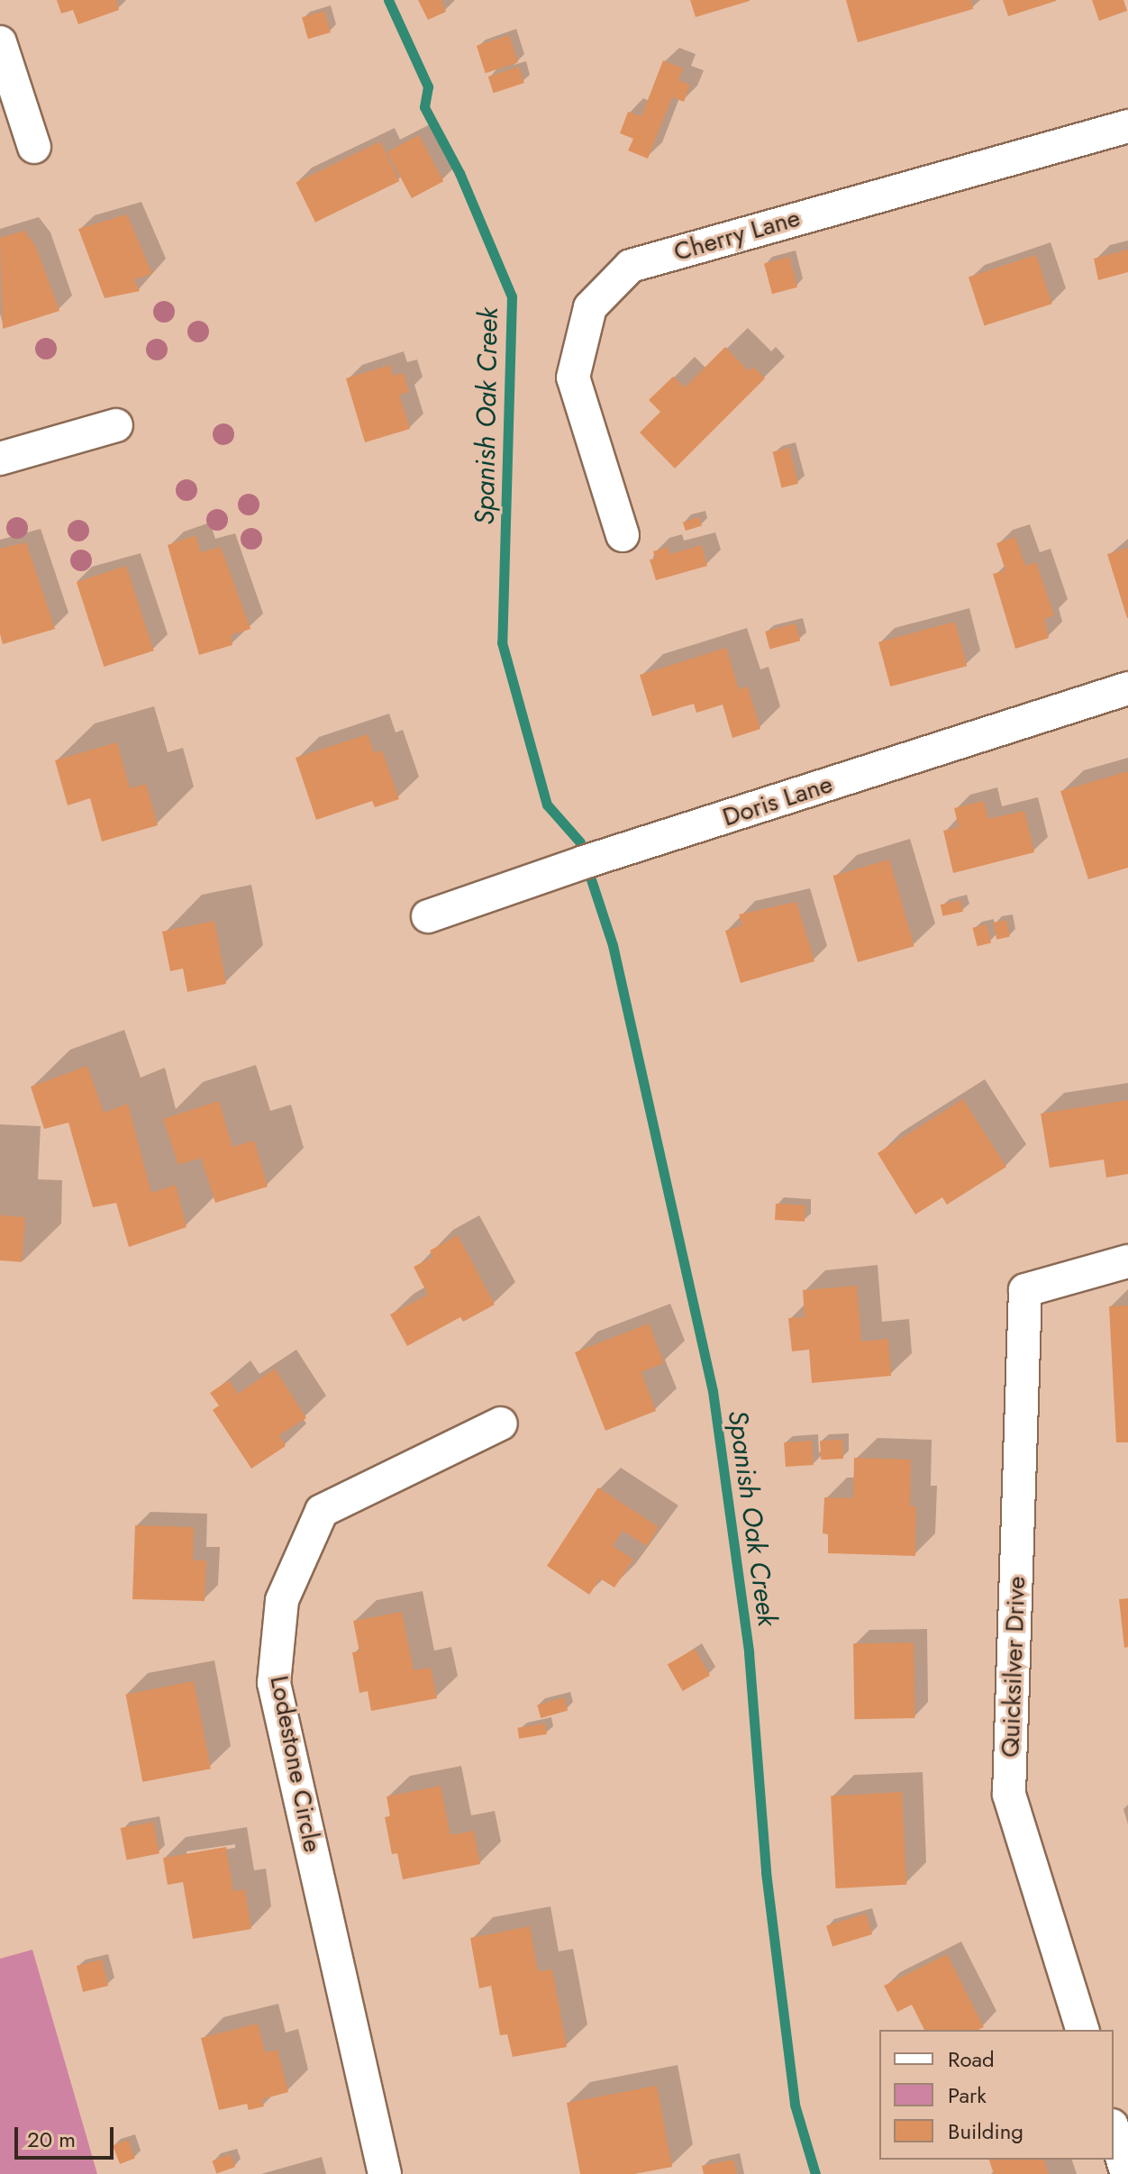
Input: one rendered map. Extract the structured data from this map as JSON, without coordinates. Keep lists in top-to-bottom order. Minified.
{"streets":{"street":["Cherry Lane","Doris Lane","Quicksilver Drive","Lodestone Circle"]},"water":["Spanish Oak Creek"],"legend":["Road","Park","Building"],"scale_bar":"20 m"}
